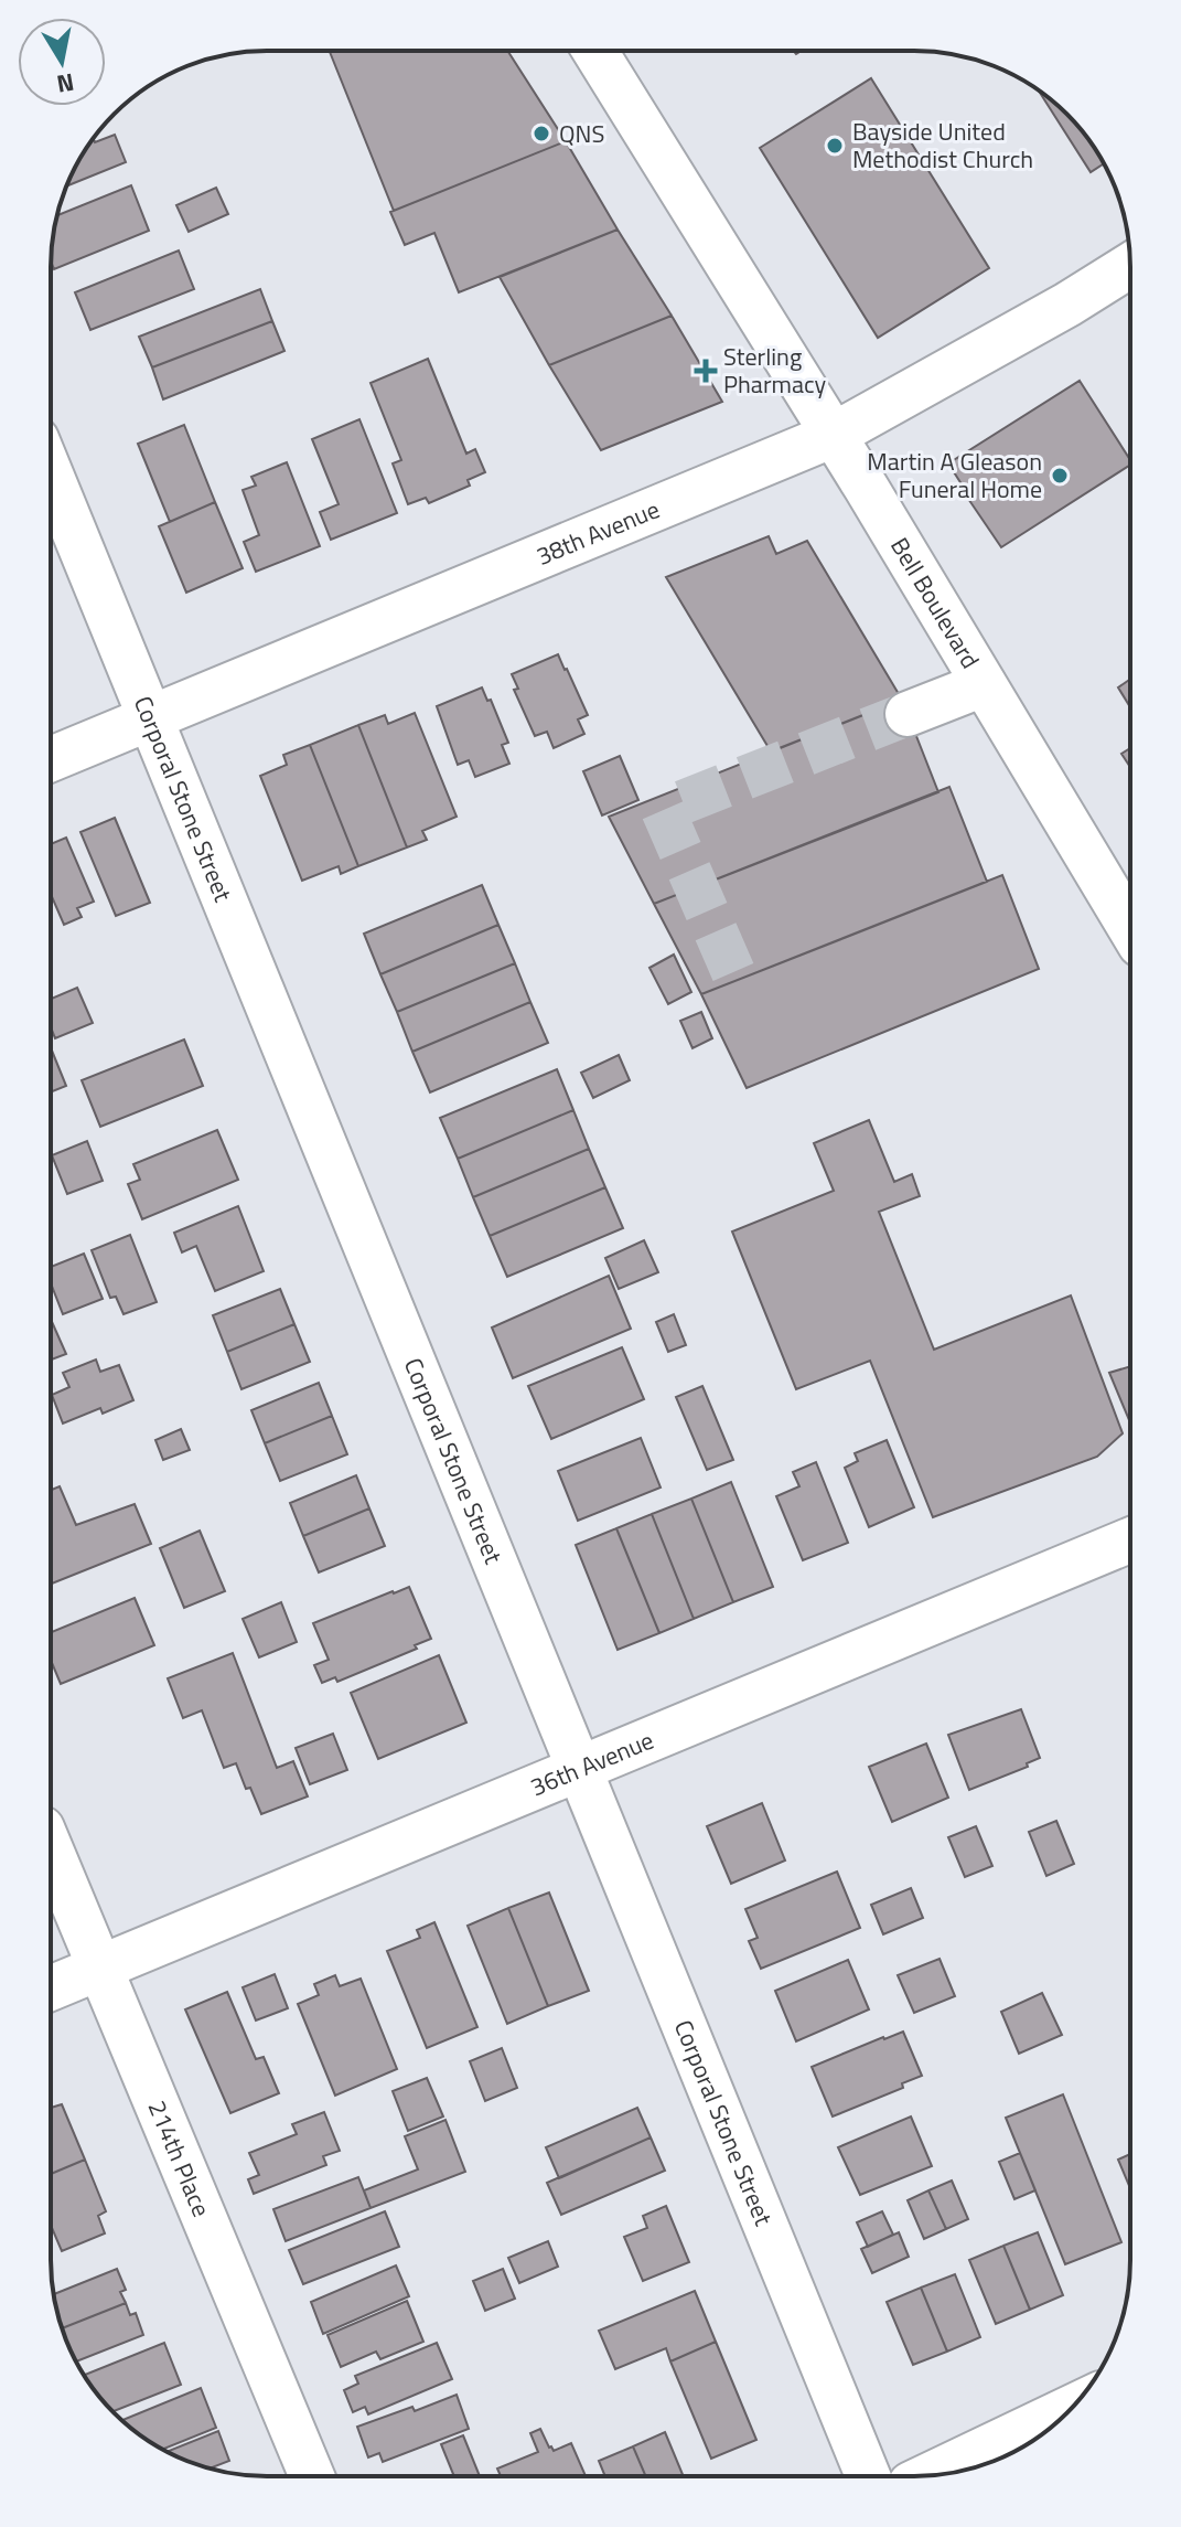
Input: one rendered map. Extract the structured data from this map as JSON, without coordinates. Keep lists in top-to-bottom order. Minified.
{"streets":{"street":["38th Avenue","Bell Boulevard","Corporal Stone Street","36th Avenue","214th Place"]},"crossings":[["38th Avenue","Bell Boulevard"],["38th Avenue","Corporal Stone Street"],["Corporal Stone Street","36th Avenue"],["36th Avenue","214th Place"]],"places":{"other":["QNS","Bayside United Methodist Church","Martin A Gleason Funeral Home"],"health":["Sterling Pharmacy"]},"north":"bottom"}
